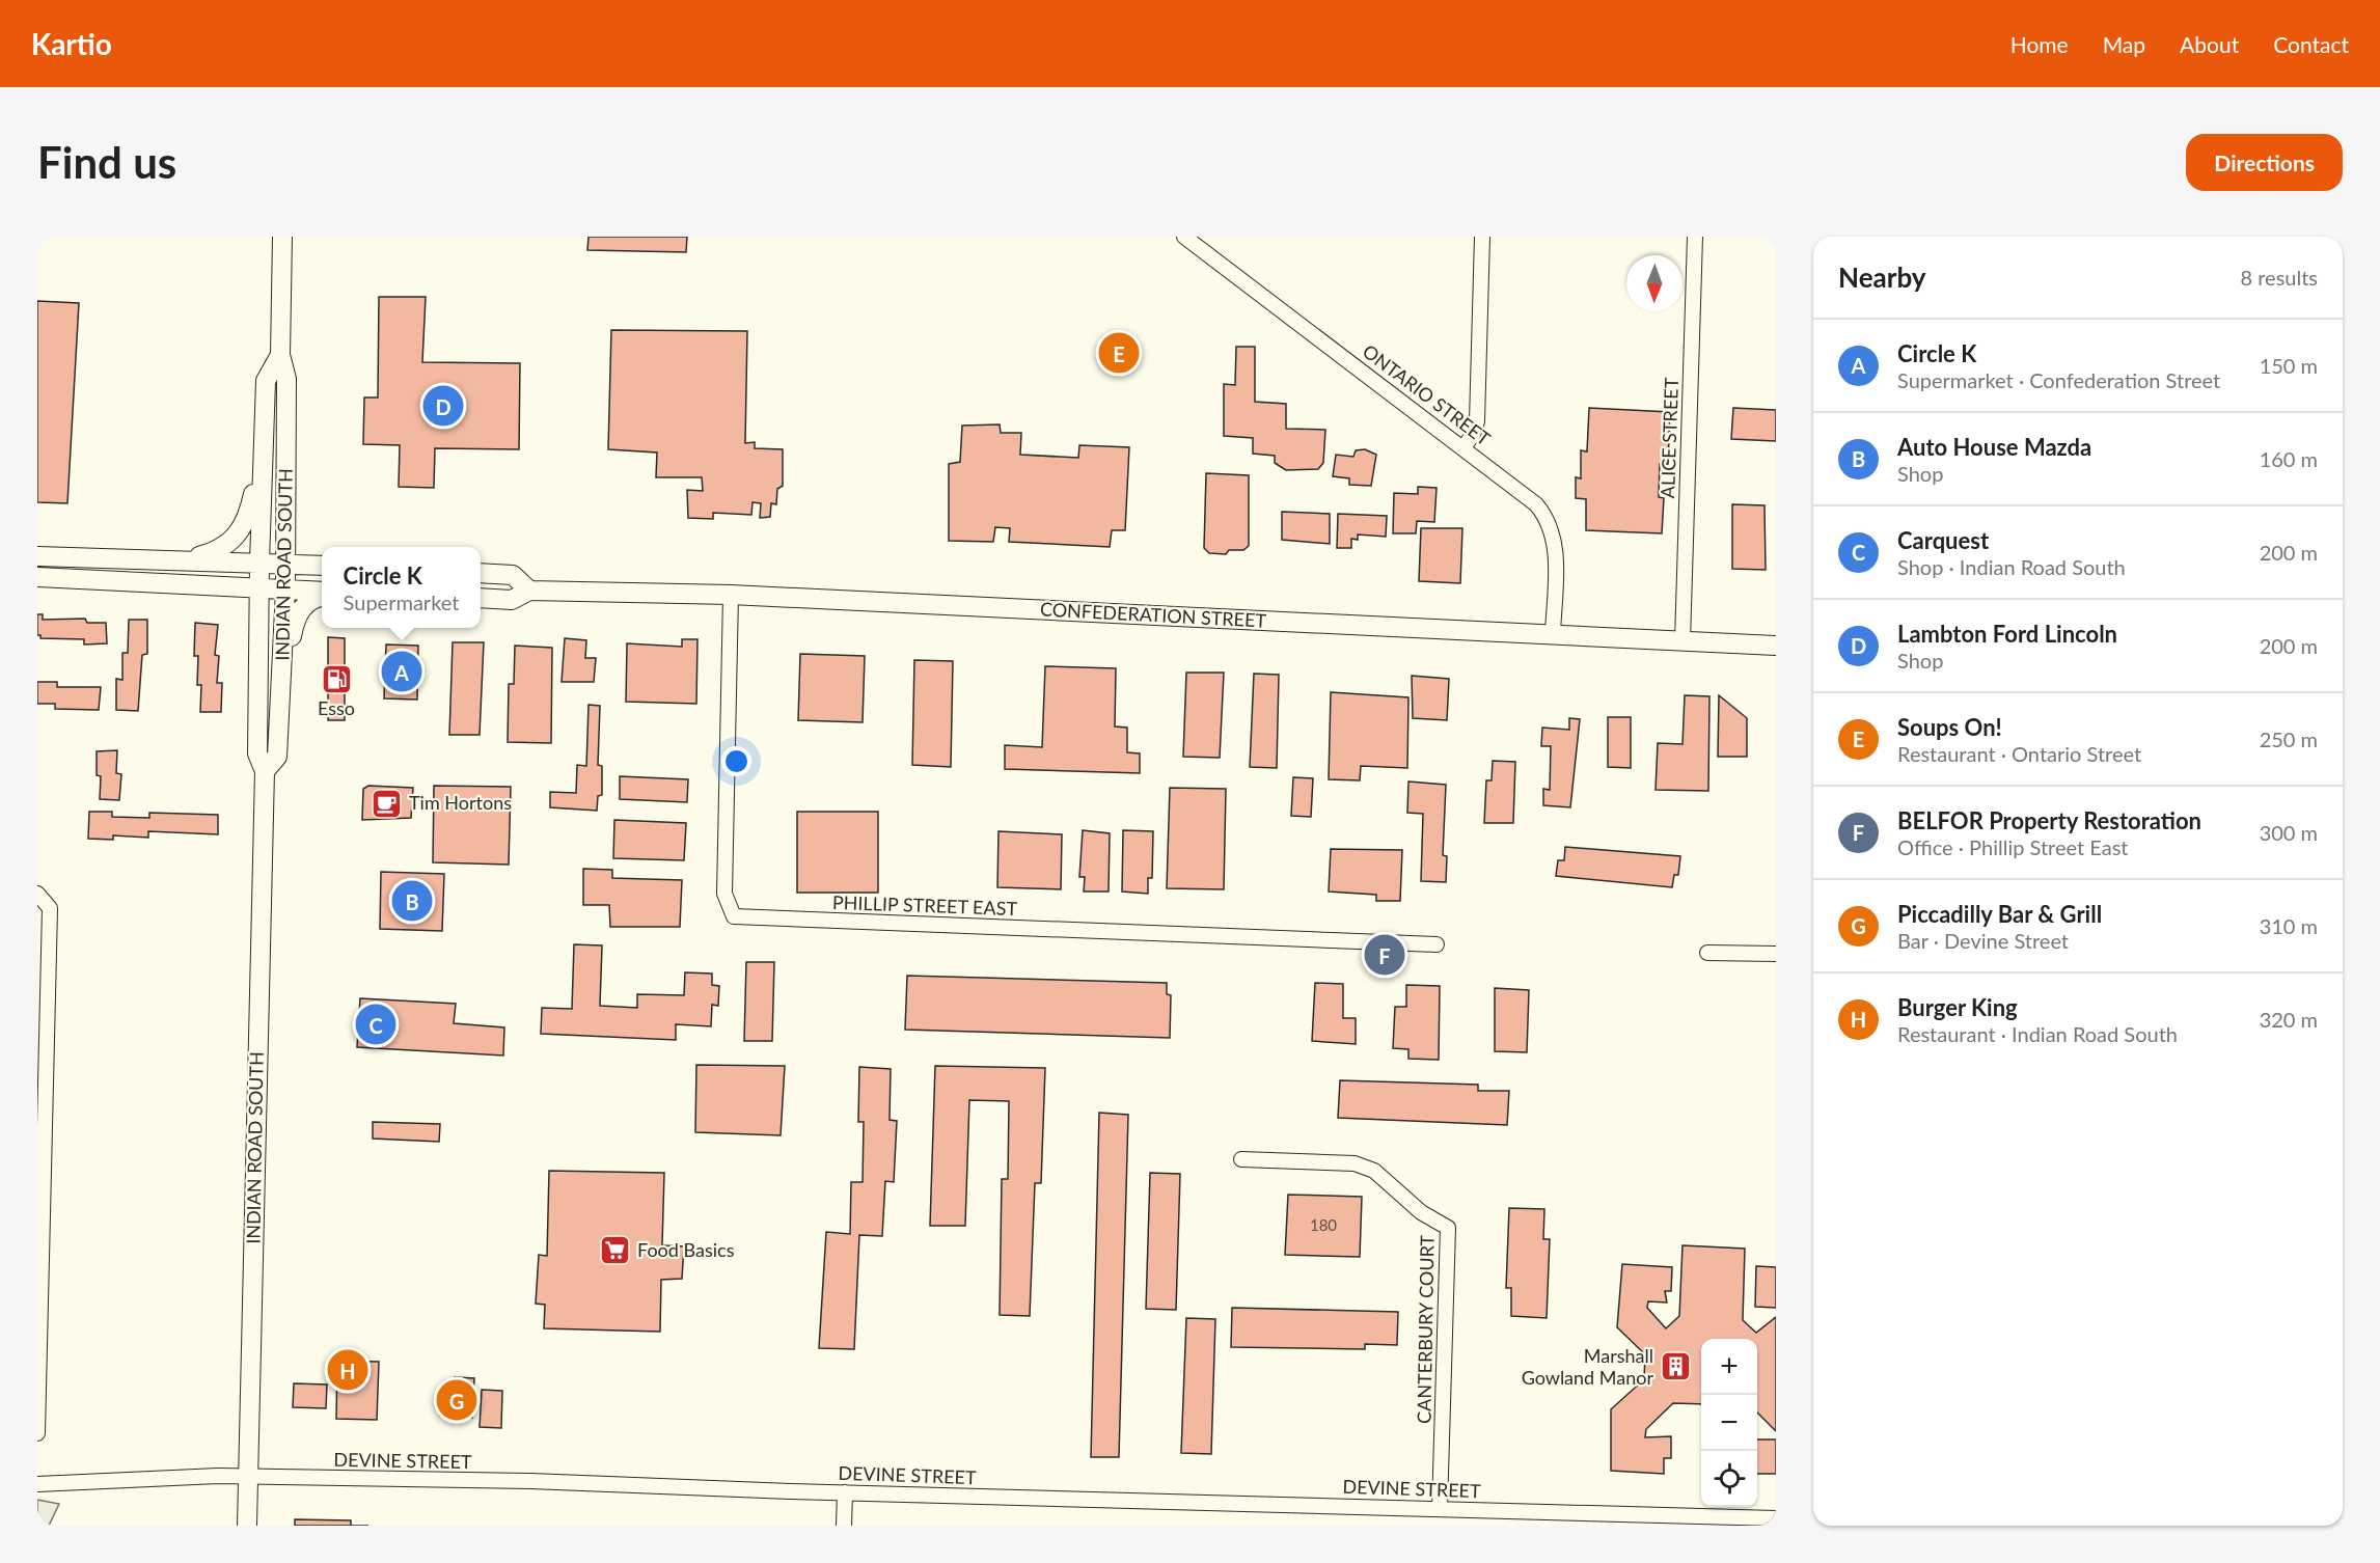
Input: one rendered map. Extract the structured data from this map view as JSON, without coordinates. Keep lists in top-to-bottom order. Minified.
{"streets":{"main road":["INDIAN ROAD SOUTH","CONFEDERATION STREET"],"street":["ONTARIO STREET","ALICE STREET","PHILLIP STREET EAST","CANTERBURY COURT","DEVINE STREET"]},"crossings":[["ONTARIO STREET","CONFEDERATION STREET"],["ALICE STREET","CONFEDERATION STREET"],["INDIAN ROAD SOUTH","DEVINE STREET"],["CONFEDERATION STREET","PHILLIP STREET EAST"],["CANTERBURY COURT","DEVINE STREET"]],"places":{"fuel station":["Esso"],"cafe":["Tim Hortons"],"supermarket":["Food Basics"],"building":["Marshall Gowland Manor"]},"house_numbers":["180"],"north":"bottom","page":{"header":"Kartio","nav":["Home","Map","About","Contact"],"buttons":"Directions","title":"Find us","heading":["Nearby","8 results"],"list":[{"mark":"A","name":"Circle K","note":"Supermarket · Confederation Street","value":"150 m"},{"mark":"B","name":"Auto House Mazda","note":"Shop","value":"160 m"},{"mark":"C","name":"Carquest","note":"Shop · Indian Road South","value":"200 m"},{"mark":"D","name":"Lambton Ford Lincoln","note":"Shop","value":"200 m"},{"mark":"E","name":"Soups On!","note":"Restaurant · Ontario Street","value":"250 m"},{"mark":"F","name":"BELFOR Property Restoration","note":"Office · Phillip Street East","value":"300 m"},{"mark":"G","name":"Piccadilly Bar & Grill","note":"Bar · Devine Street","value":"310 m"},{"mark":"H","name":"Burger King","note":"Restaurant · Indian Road South","value":"320 m"}],"pins":["E","D","A","B","F","C","H","G"],"popup":["Circle K","Supermarket"],"map_buttons":["+","−"]}}
